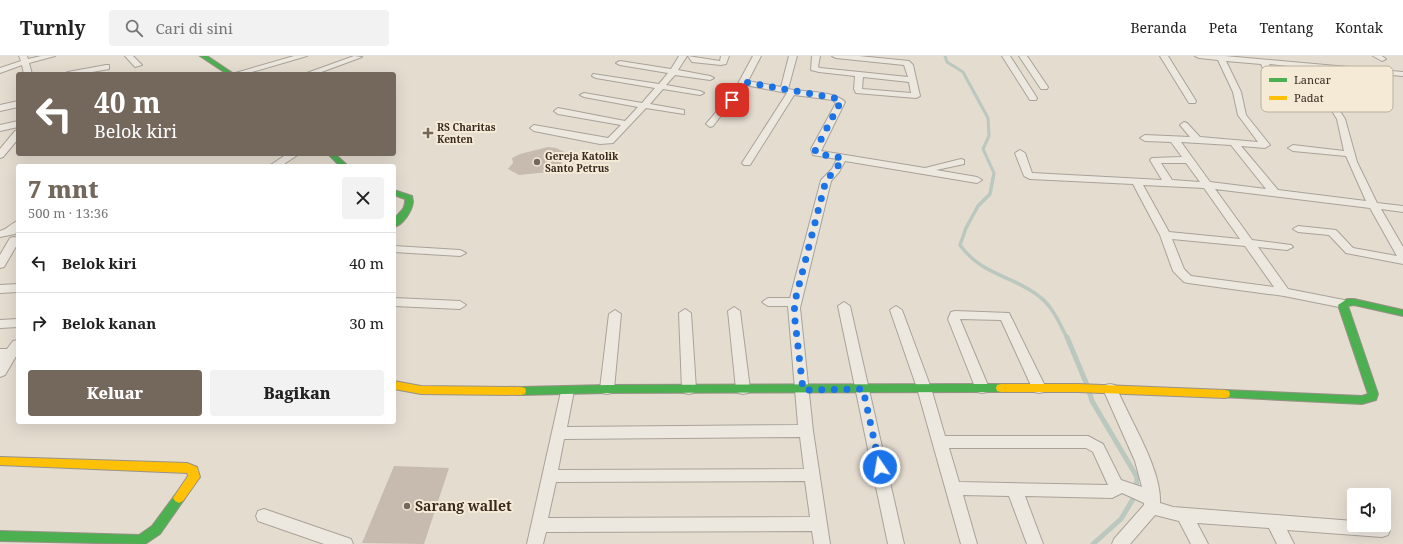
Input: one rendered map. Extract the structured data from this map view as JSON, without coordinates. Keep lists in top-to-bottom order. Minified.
{"places":{"health":["RS Charitas Kenten"],"other":["Gereja Katolik Santo Petrus","Sarang wallet"]},"legend":["Lancar","Padat"],"page":{"header":"Turnly","search":"Cari di sini","nav":["Beranda","Peta","Tentang","Kontak"],"turn":["40 m","Belok kiri"],"heading":["7 mnt","500 m · 13:36"],"list":[{"name":"Belok kiri","value":"40 m"},{"name":"Belok kanan","value":"30 m"}],"buttons":["Keluar","Bagikan"]}}
